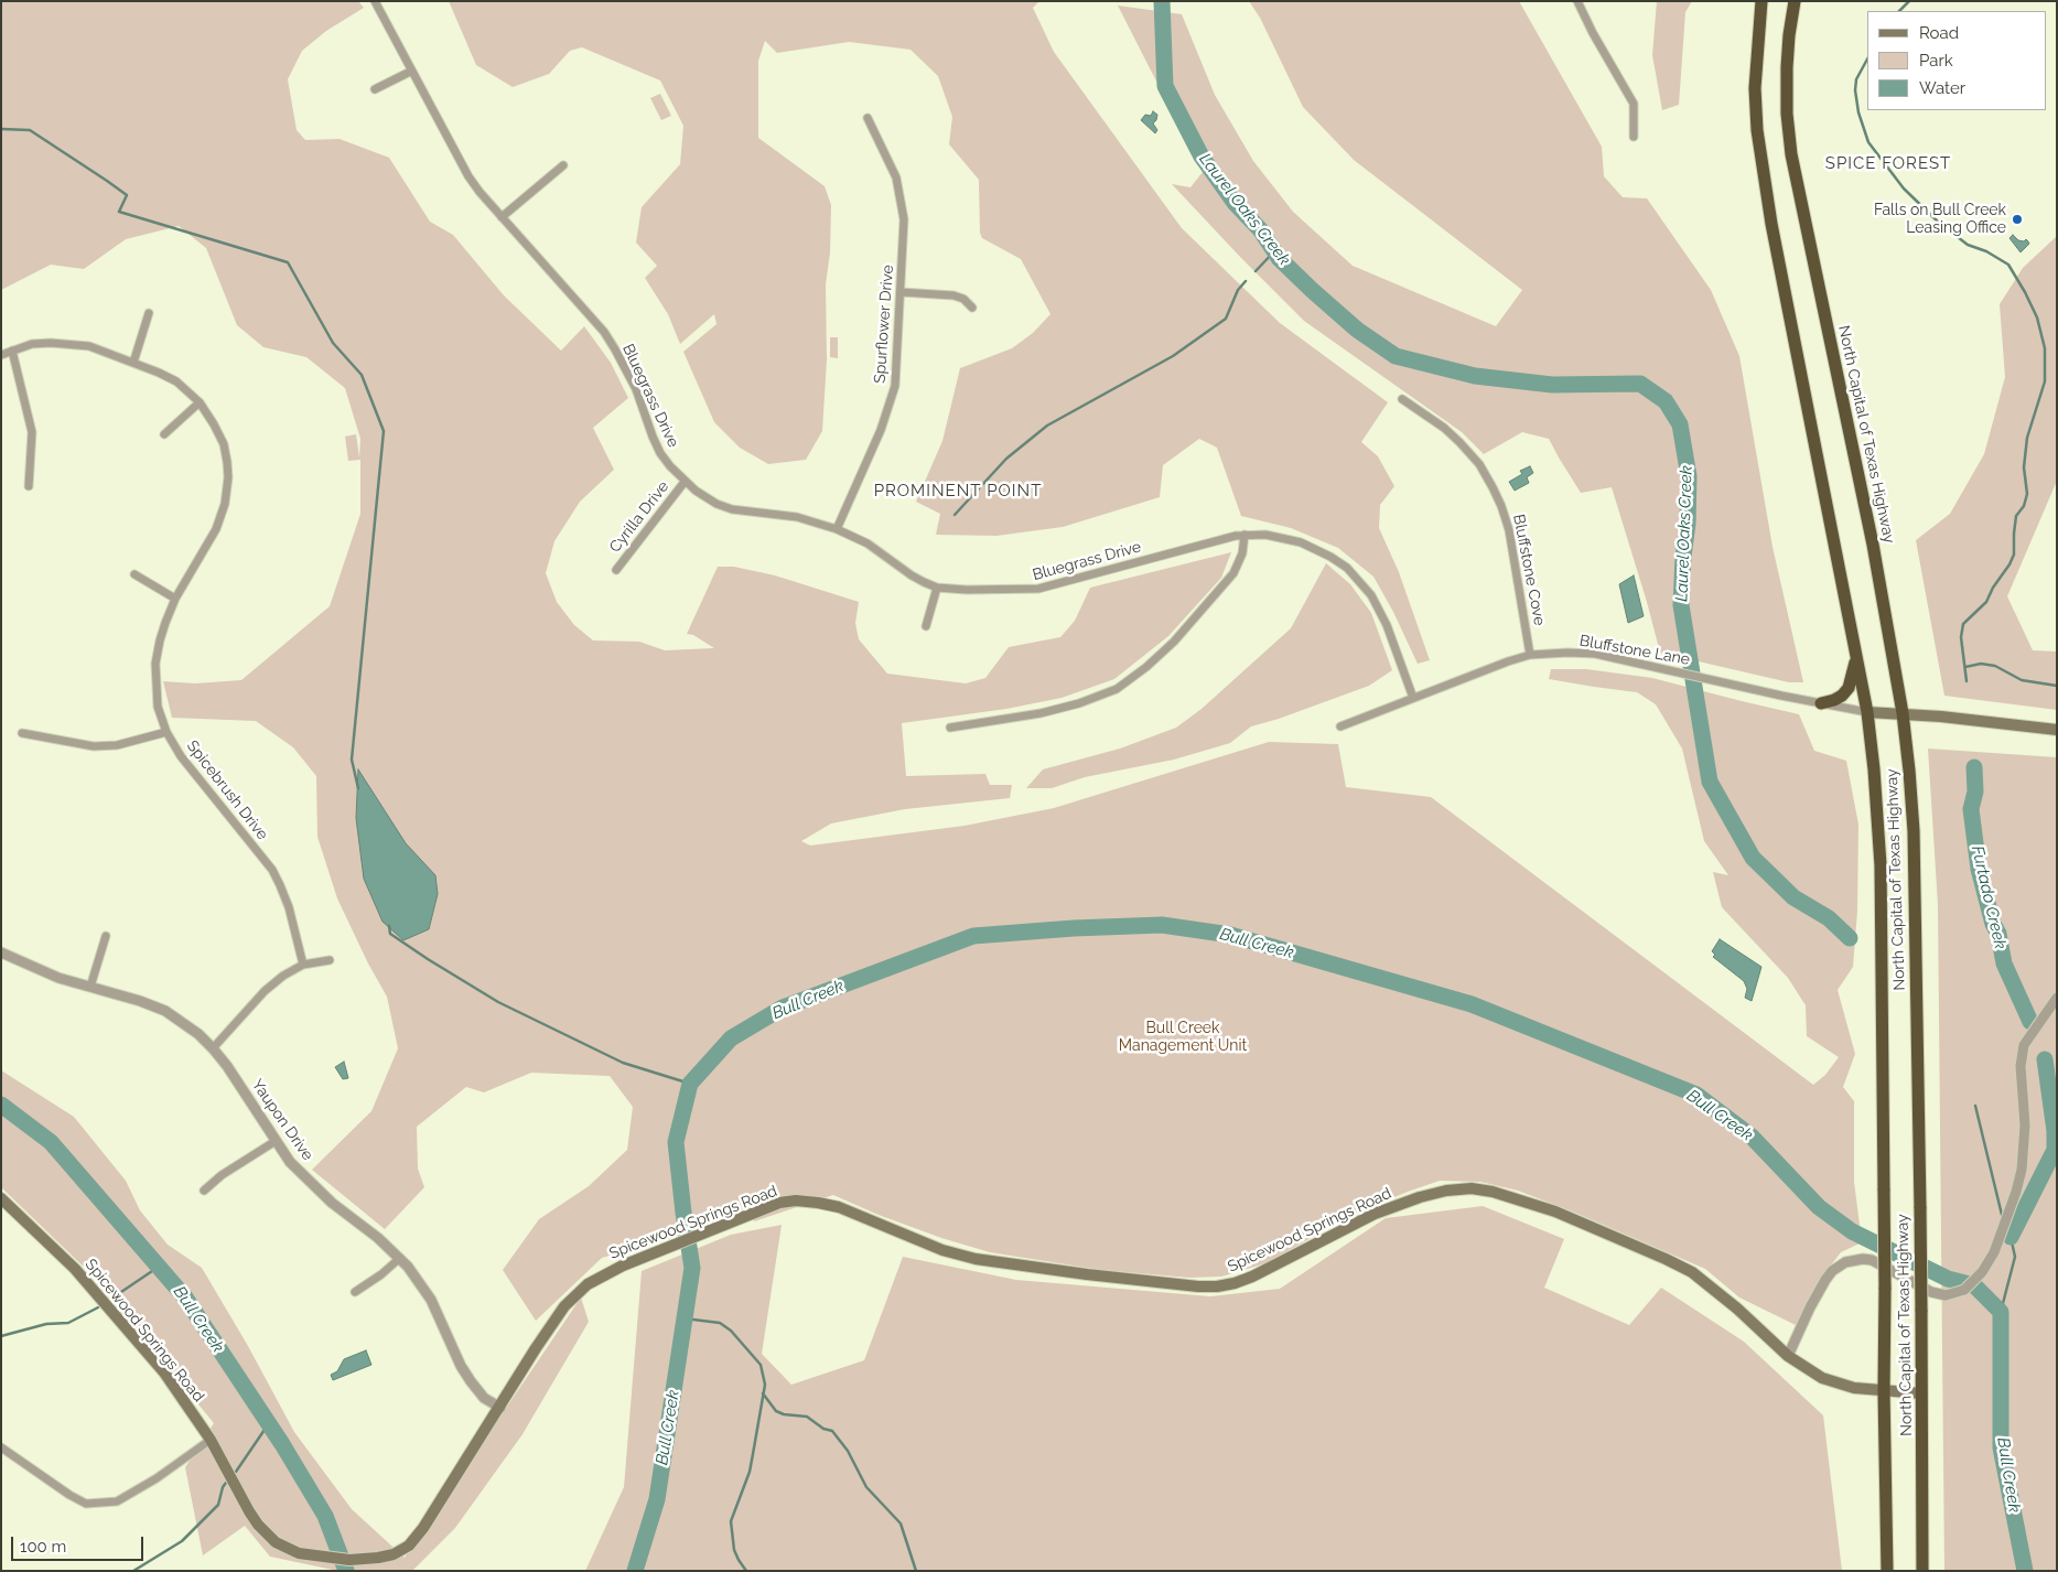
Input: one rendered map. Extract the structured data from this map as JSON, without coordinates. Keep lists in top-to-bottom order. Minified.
{"streets":{"highway":["North Capital of Texas Highway"],"main road":["Spicewood Springs Road"],"street":["Spurflower Drive","Bluegrass Drive","Cyrilla Drive","Bluffstone Cove","Bluffstone Lane","Spicebrush Drive","Yaupon Drive"]},"crossings":[["Spurflower Drive","Bluegrass Drive"],["Bluegrass Drive","Cyrilla Drive"],["Bluegrass Drive","Bluffstone Lane"],["North Capital of Texas Highway","Bluffstone Lane"],["North Capital of Texas Highway","Spicewood Springs Road"],["Bluffstone Cove","Bluffstone Lane"],["Yaupon Drive","Spicewood Springs Road"]],"districts":["SPICE FOREST","PROMINENT POINT"],"water":["Laurel Oaks Creek","Furtado Creek","Bull Creek"],"parks":["Bull Creek Management Unit"],"places":["Falls on Bull Creek Leasing Office"],"legend":["Road","Park","Water"],"scale_bar":"100 m"}
